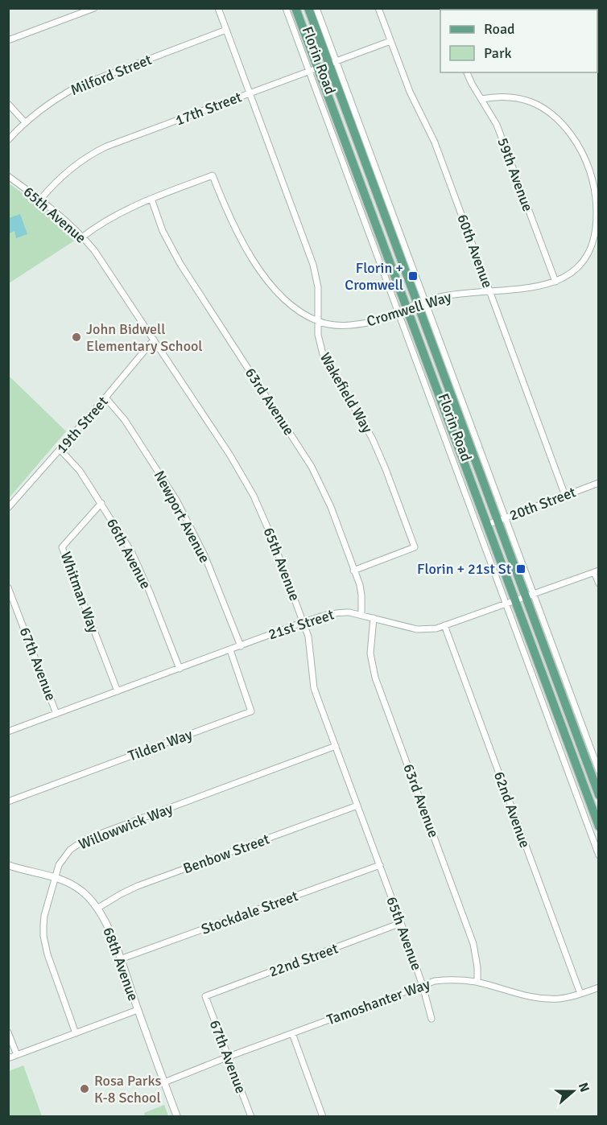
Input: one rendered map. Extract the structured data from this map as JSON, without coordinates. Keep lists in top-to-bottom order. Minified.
{"streets":{"main road":["Florin Road"],"street":["Milford Street","17th Street","59th Avenue","65th Avenue","60th Avenue","Cromwell Way","Wakefield Way","63rd Avenue","19th Street","20th Street","Newport Avenue","66th Avenue","Whitman Way","21st Street","67th Avenue","Tilden Way","62nd Avenue","Willowwick Way","Benbow Street","Stockdale Street","22nd Street","68th Avenue","Tamoshanter Way"]},"crossings":[["Florin Road","17th Street"],["Florin Road","Cromwell Way"],["Florin Road","20th Street"],["Florin Road","21st Street"],["Milford Street","Wakefield Way"],["17th Street","65th Avenue"],["17th Street","60th Avenue"],["17th Street","Wakefield Way"],["59th Avenue","Cromwell Way"],["65th Avenue","Cromwell Way"],["65th Avenue","19th Street"],["65th Avenue","21st Street"],["65th Avenue","Willowwick Way"],["65th Avenue","Benbow Street"],["65th Avenue","Stockdale Street"],["65th Avenue","22nd Street"],["65th Avenue","Tamoshanter Way"],["60th Avenue","Cromwell Way"],["60th Avenue","20th Street"],["Cromwell Way","Wakefield Way"],["Cromwell Way","63rd Avenue"],["Wakefield Way","63rd Avenue"],["63rd Avenue","21st Street"],["63rd Avenue","Tamoshanter Way"],["19th Street","Newport Avenue"],["19th Street","66th Avenue"],["Newport Avenue","21st Street"],["66th Avenue","Whitman Way"],["66th Avenue","21st Street"],["Whitman Way","21st Street"],["21st Street","67th Avenue"],["21st Street","Tilden Way"],["21st Street","62nd Avenue"],["67th Avenue","22nd Street"],["67th Avenue","Tamoshanter Way"],["62nd Avenue","Tamoshanter Way"],["Willowwick Way","68th Avenue"],["Benbow Street","68th Avenue"],["Stockdale Street","68th Avenue"],["68th Avenue","Tamoshanter Way"]],"places":{"transit":["Florin + Cromwell","Florin + 21st St"],"other":["John Bidwell Elementary School","Rosa Parks K-8 School"]},"legend":["Road","Park"],"north":"right"}
